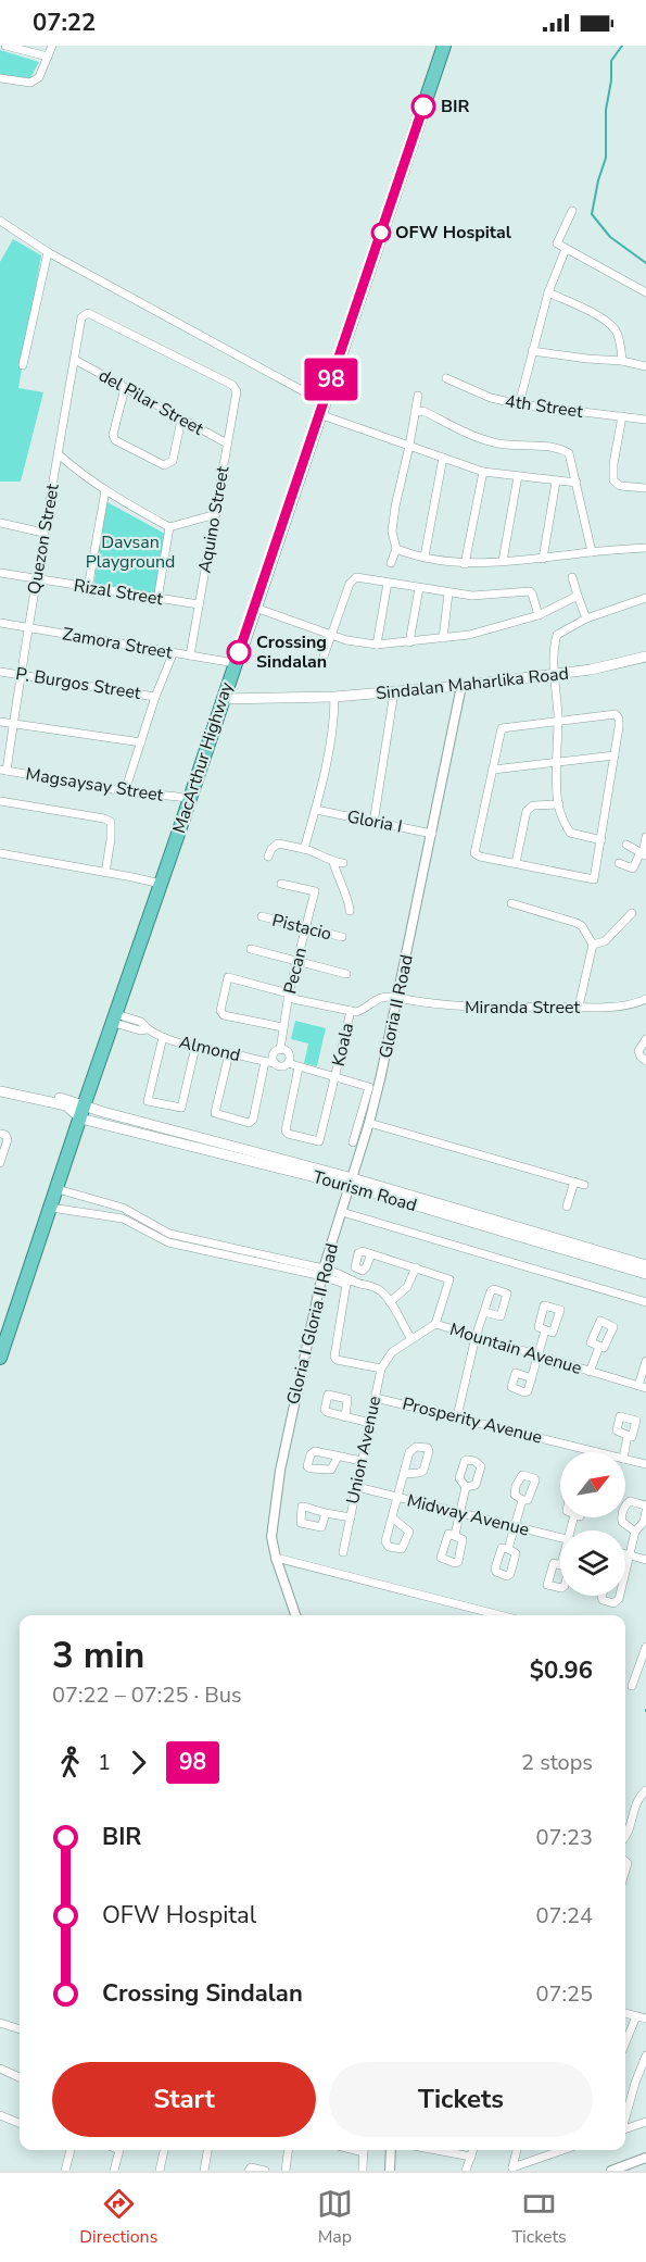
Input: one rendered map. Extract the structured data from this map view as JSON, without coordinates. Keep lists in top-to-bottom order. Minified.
{"streets":{"highway":["MacArthur Highway"],"main road":["Sindalan Maharlika Road","Tourism Road"],"street":["del Pilar Street","4th Street","Aquino Street","Quezon Street","Rizal Street","Zamora Street","P. Burgos Street","Magsaysay Street","Gloria I","Pistacio","Pecan","Gloria II Road","Miranda Street","Koala","Almond","Gloria I Gloria II Road","Mountain Avenue","Prosperity Avenue","Union Avenue","Midway Avenue"]},"crossings":[["del Pilar Street","Aquino Street"],["del Pilar Street","Quezon Street"],["Aquino Street","Quezon Street"],["Aquino Street","Rizal Street"],["Aquino Street","Zamora Street"],["Quezon Street","Rizal Street"],["Quezon Street","Zamora Street"],["Quezon Street","P. Burgos Street"],["Quezon Street","Magsaysay Street"],["Zamora Street","MacArthur Highway"],["Sindalan Maharlika Road","MacArthur Highway"],["Sindalan Maharlika Road","Gloria II Road"],["MacArthur Highway","Magsaysay Street"],["MacArthur Highway","Almond"],["MacArthur Highway","Tourism Road"],["Gloria I","Gloria II Road"],["Pistacio","Pecan"],["Pecan","Almond"],["Gloria II Road","Miranda Street"],["Gloria II Road","Tourism Road"],["Gloria II Road","Gloria I Gloria II Road"],["Tourism Road","Gloria I Gloria II Road"],["Mountain Avenue","Union Avenue"],["Prosperity Avenue","Union Avenue"],["Union Avenue","Midway Avenue"]],"parks":["Davsan Playground"],"places":["BIR","OFW Hospital","Crossing Sindalan"],"lines":["bus line 98"],"north":"top right","page":{"status":"07:22","on_map":"98","heading":["3 min","07:22 – 07:25 · Bus","$0.96"],"legs":["1","98","2 stops"],"list":[{"name":"BIR","value":"07:23"},{"name":"OFW Hospital","value":"07:24"},{"name":"Crossing Sindalan","value":"07:25"}],"buttons":["Start","Tickets"],"tabs":["Directions","Map","Tickets"]}}
